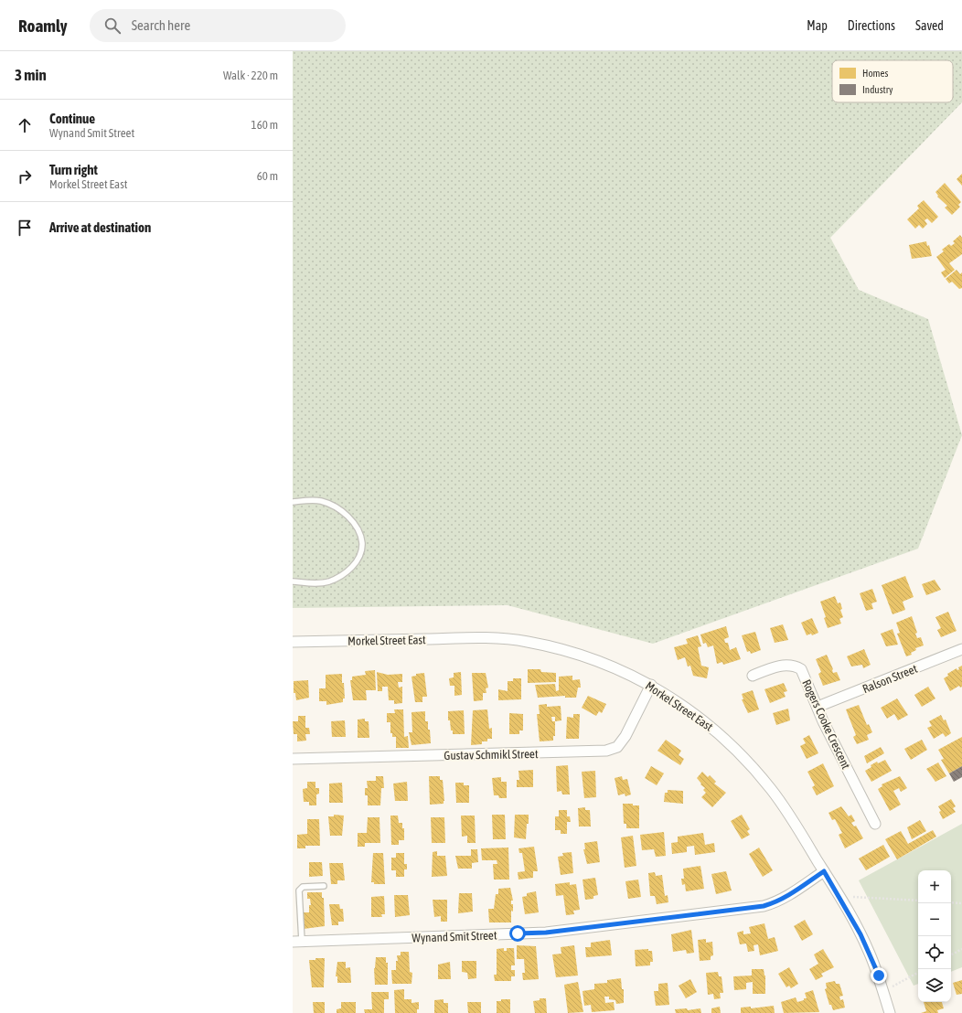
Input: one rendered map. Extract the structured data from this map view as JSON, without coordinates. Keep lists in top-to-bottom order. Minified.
{"streets":{"street":["Morkel Street East","Ralson Street","Rogers Cooke Crescent","Gustav Schmikl Street","Wynand Smit Street"]},"crossings":[["Morkel Street East","Gustav Schmikl Street"],["Morkel Street East","Wynand Smit Street"],["Ralson Street","Rogers Cooke Crescent"]],"legend":["Homes","Industry"],"page":{"header":"Roamly","search":"Search here","nav":["Map","Directions","Saved"],"heading":["3 min","Walk · 220 m"],"list":[["Continue","Wynand Smit Street","160 m"],["Turn right","Morkel Street East","60 m"],"Arrive at destination"],"map_buttons":["+","−"]}}
